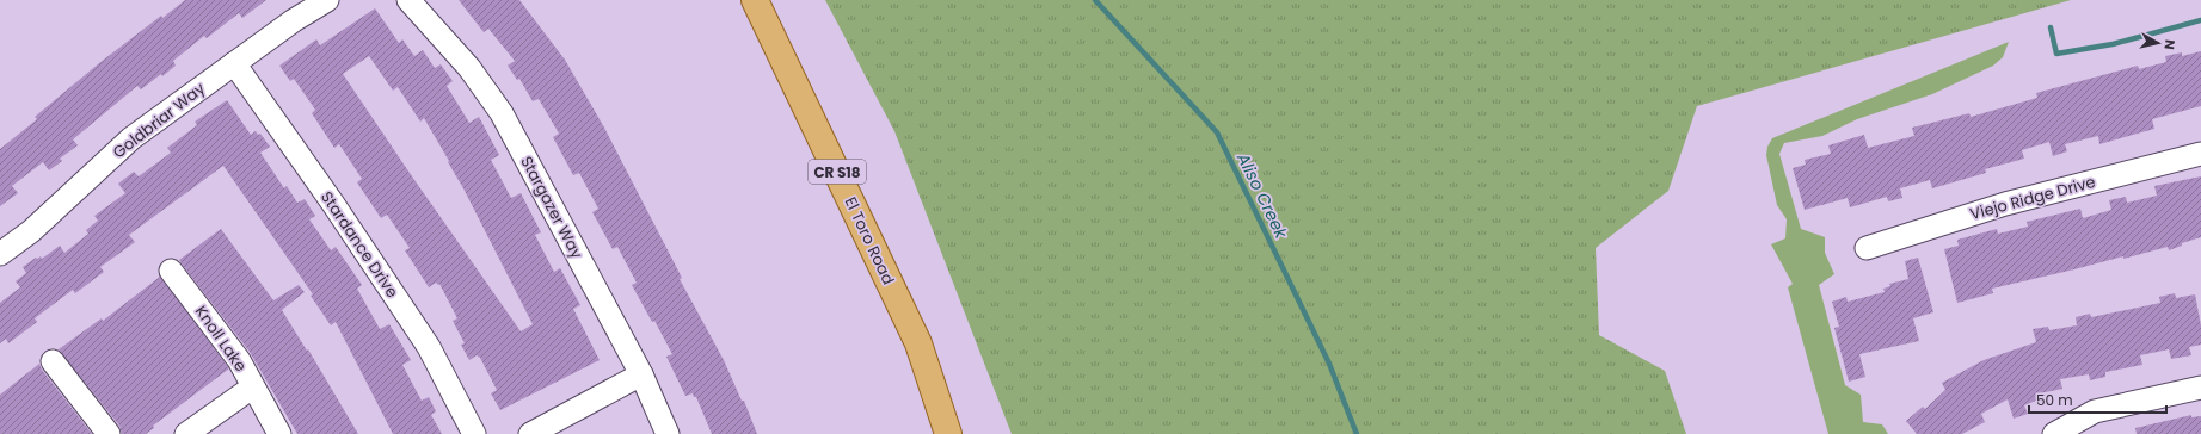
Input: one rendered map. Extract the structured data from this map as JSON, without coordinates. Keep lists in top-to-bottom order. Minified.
{"streets":{"main road":["CR S18","El Toro Road"],"street":["Goldbriar Way","Viejo Ridge Drive","Stargazer Way","Stardance Drive","Knoll Lake"]},"crossings":[["Goldbriar Way","Stardance Drive"]],"water":["Aliso Creek"],"scale_bar":"50 m","north":"right"}
